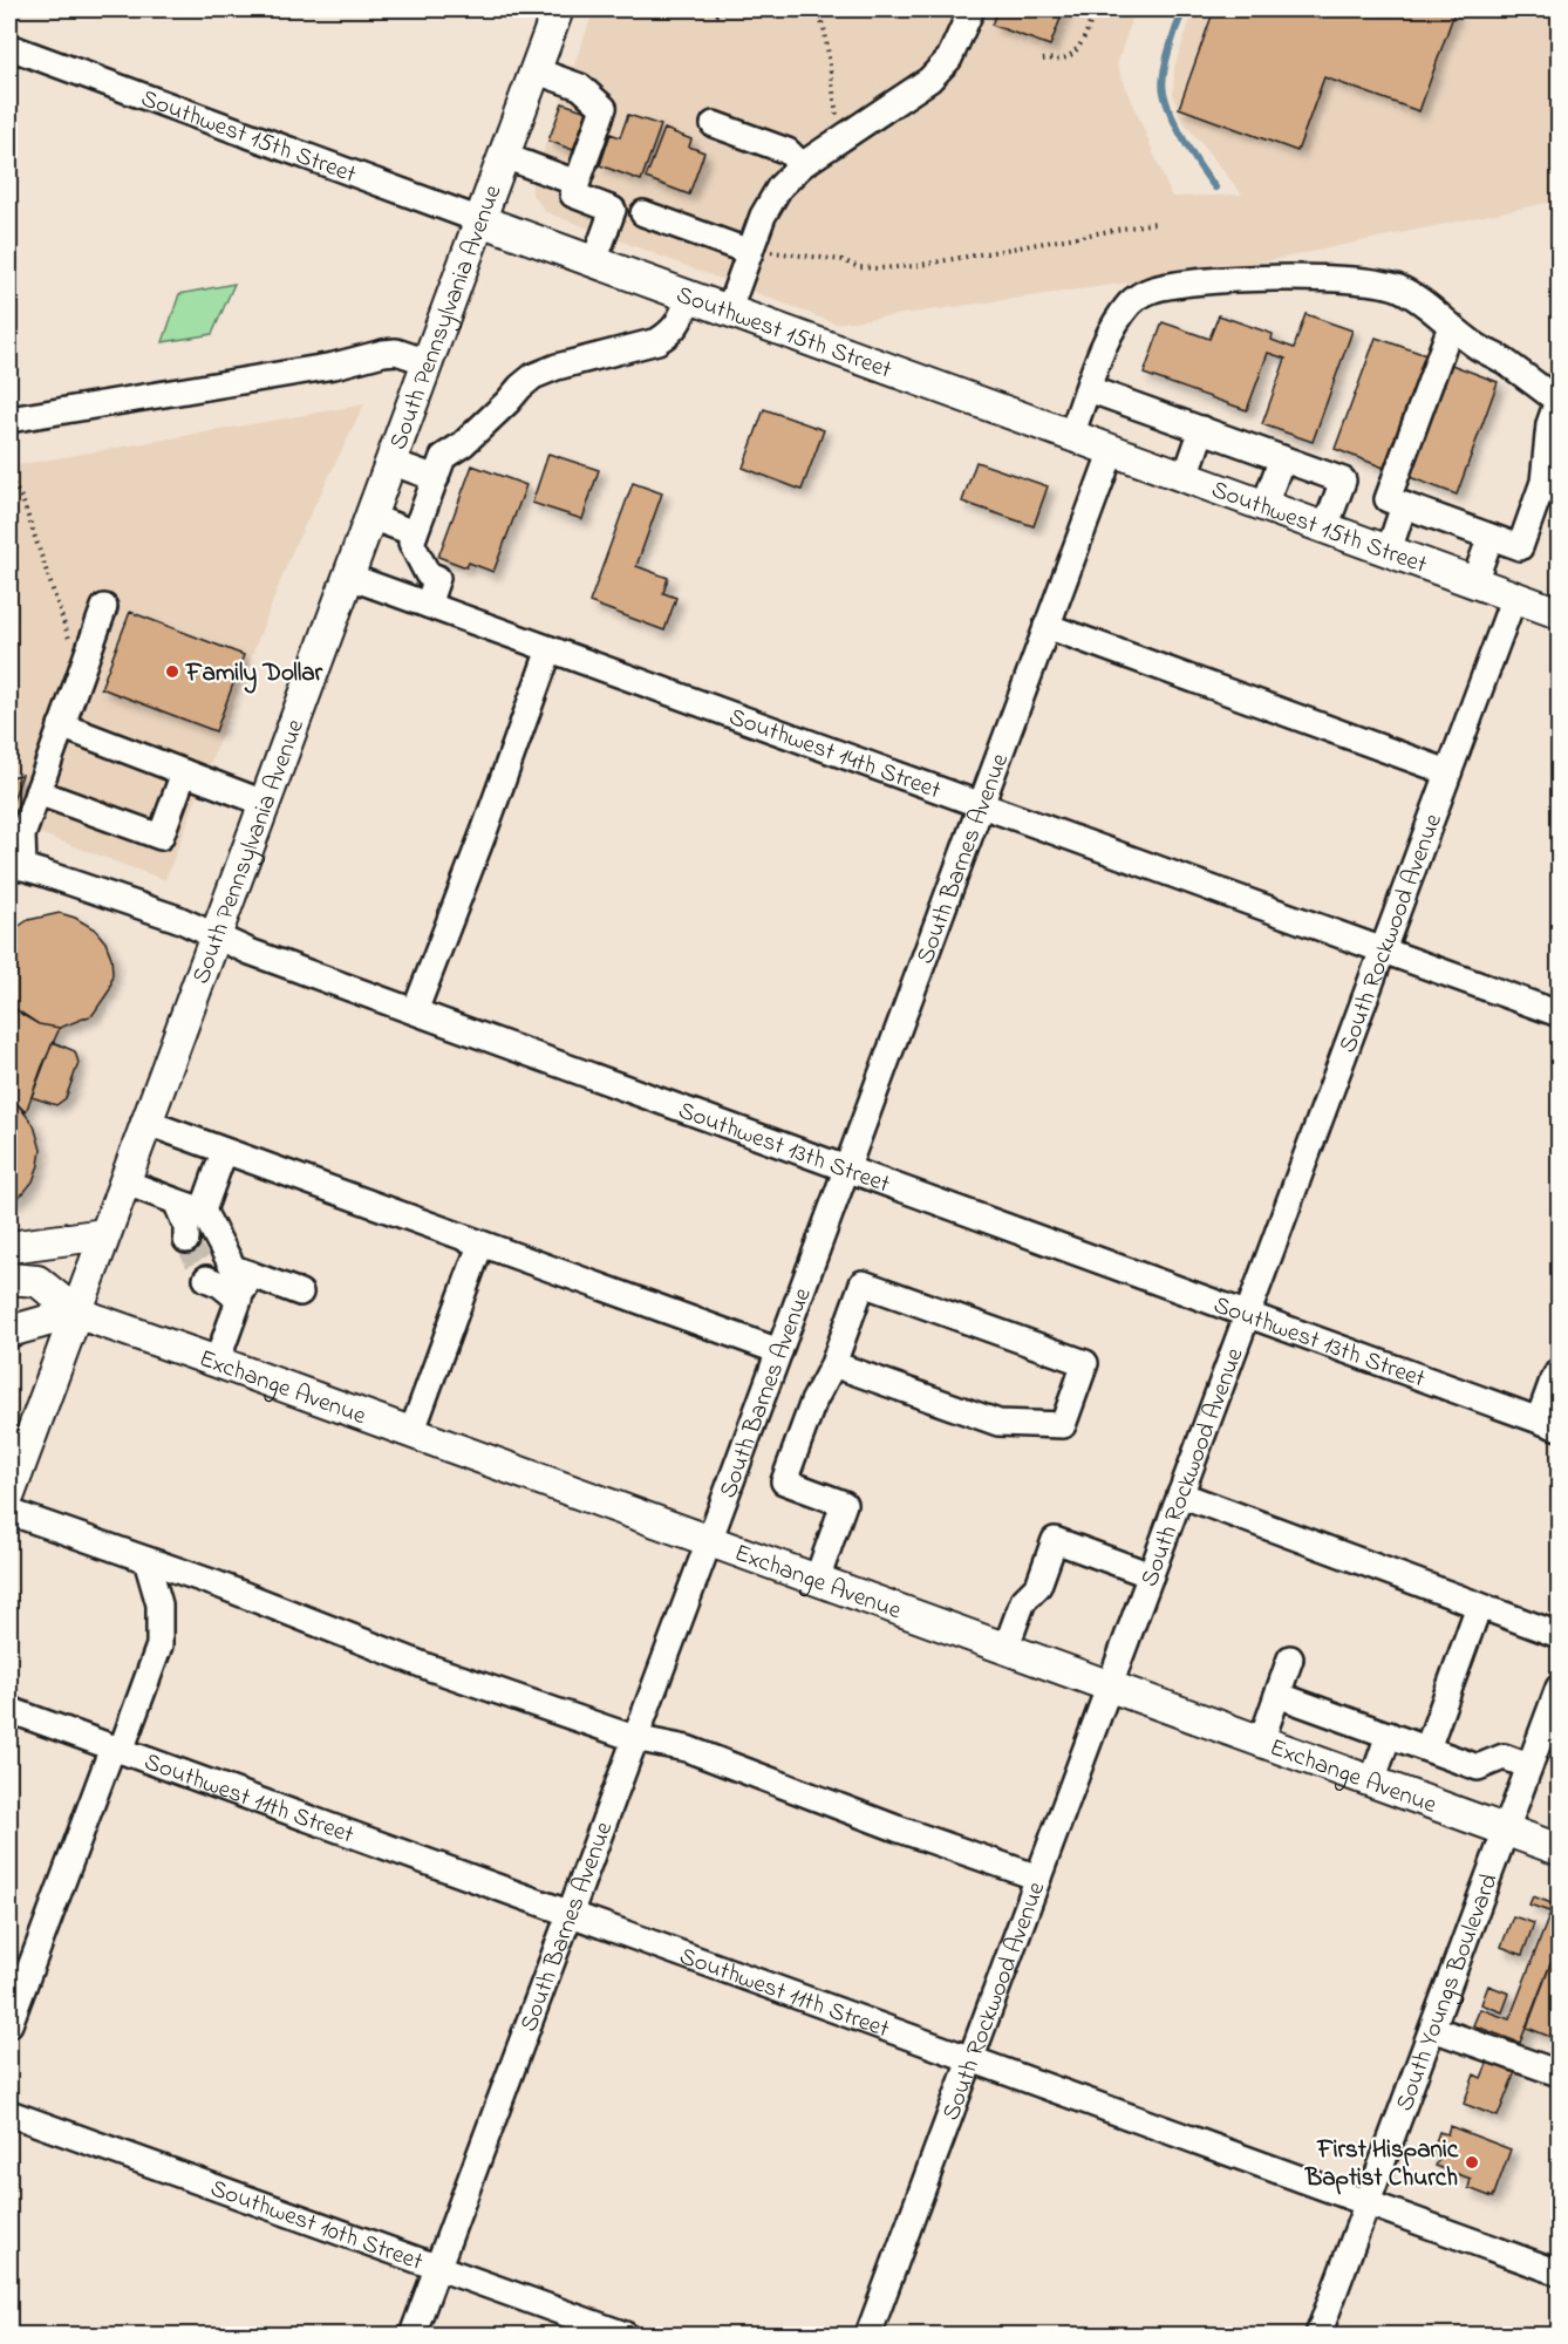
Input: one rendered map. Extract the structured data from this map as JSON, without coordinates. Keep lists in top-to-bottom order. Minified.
{"streets":{"main road":["Southwest 15th Street","South Pennsylvania Avenue","Exchange Avenue"],"street":["Southwest 14th Street","South Barnes Avenue","South Rockwood Avenue","Southwest 13th Street","Southwest 11th Street","South Youngs Boulevard","Southwest 10th Street"]},"crossings":[["Southwest 15th Street","South Pennsylvania Avenue"],["Southwest 15th Street","South Barnes Avenue"],["Southwest 15th Street","South Rockwood Avenue"],["South Pennsylvania Avenue","Southwest 14th Street"],["South Pennsylvania Avenue","Southwest 13th Street"],["South Pennsylvania Avenue","Exchange Avenue"],["Southwest 14th Street","South Barnes Avenue"],["Southwest 14th Street","South Rockwood Avenue"],["South Barnes Avenue","Southwest 13th Street"],["South Barnes Avenue","Exchange Avenue"],["South Barnes Avenue","Southwest 11th Street"],["South Barnes Avenue","Southwest 10th Street"],["South Rockwood Avenue","Southwest 13th Street"],["South Rockwood Avenue","Exchange Avenue"],["South Rockwood Avenue","Southwest 11th Street"],["Exchange Avenue","South Youngs Boulevard"],["Southwest 11th Street","South Youngs Boulevard"]],"places":["Family Dollar","First Hispanic Baptist Church"]}
